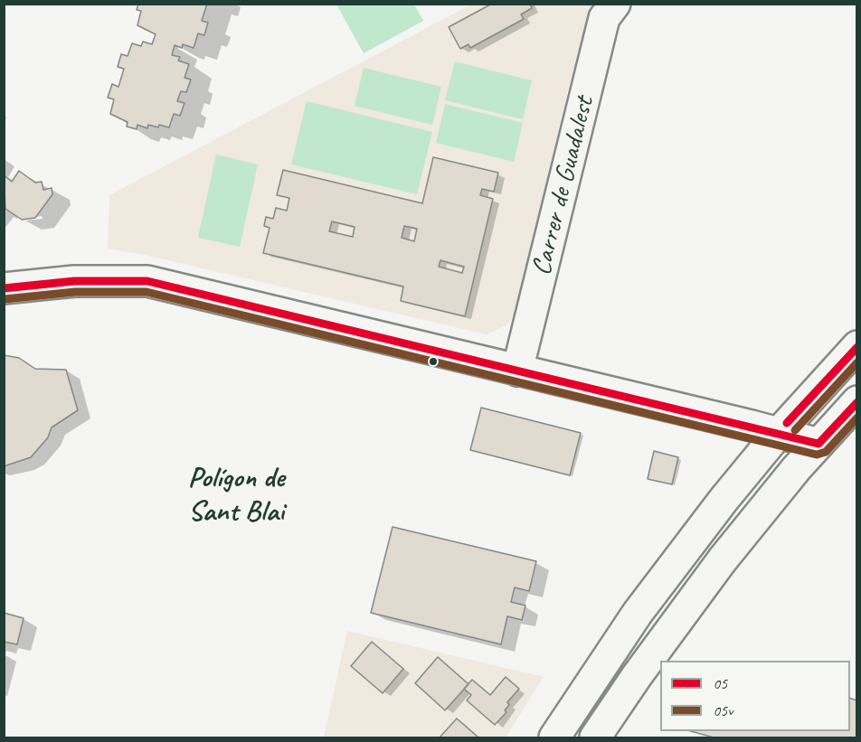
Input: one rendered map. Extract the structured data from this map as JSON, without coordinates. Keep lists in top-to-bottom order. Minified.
{"streets":{"street":["Carrer de Guadalest"]},"districts":["Polígon de Sant Blai"],"lines":["transit line 05","transit line 05v"],"legend":["05","05v"]}
